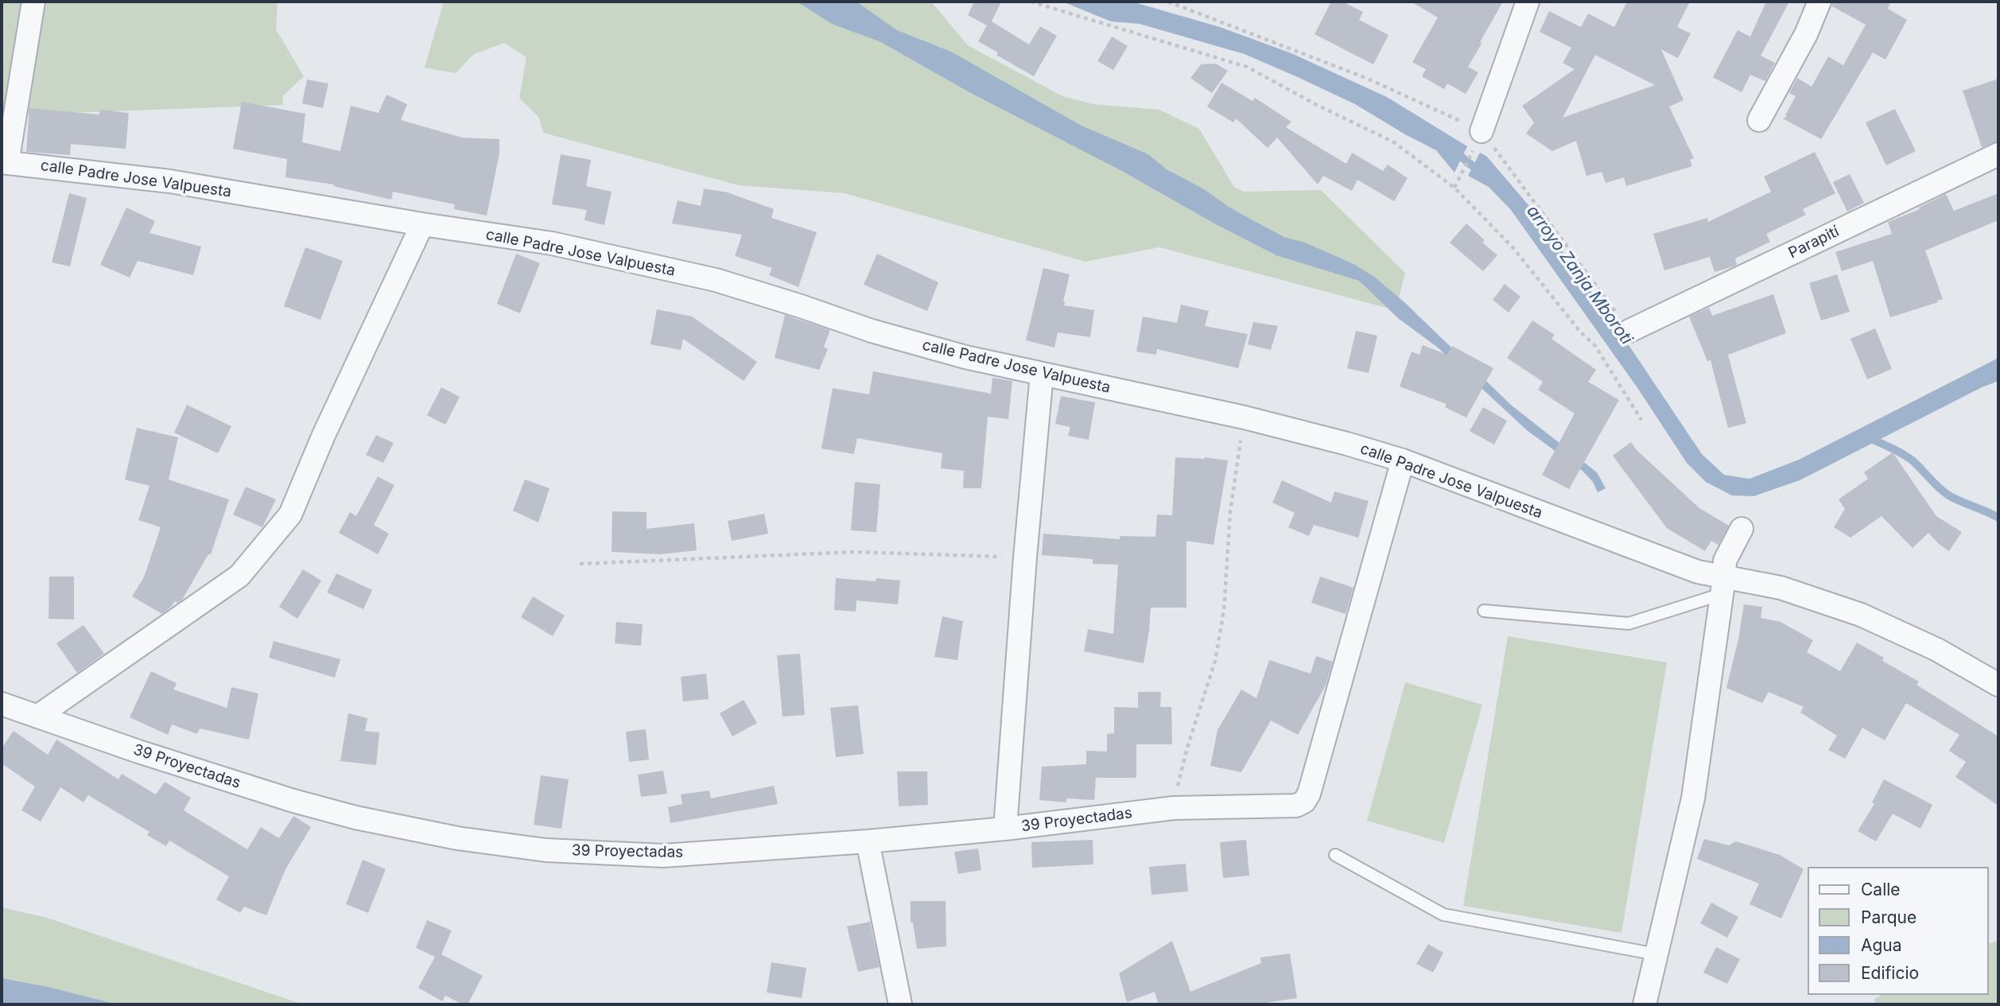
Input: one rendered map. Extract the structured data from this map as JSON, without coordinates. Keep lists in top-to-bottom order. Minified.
{"streets":{"street":["calle Padre Jose Valpuesta","Parapití","39 Proyectadas"]},"crossings":[["calle Padre Jose Valpuesta","39 Proyectadas"]],"water":["arroyo Zanja Mboroti"],"legend":["Calle","Parque","Agua","Edificio"]}
